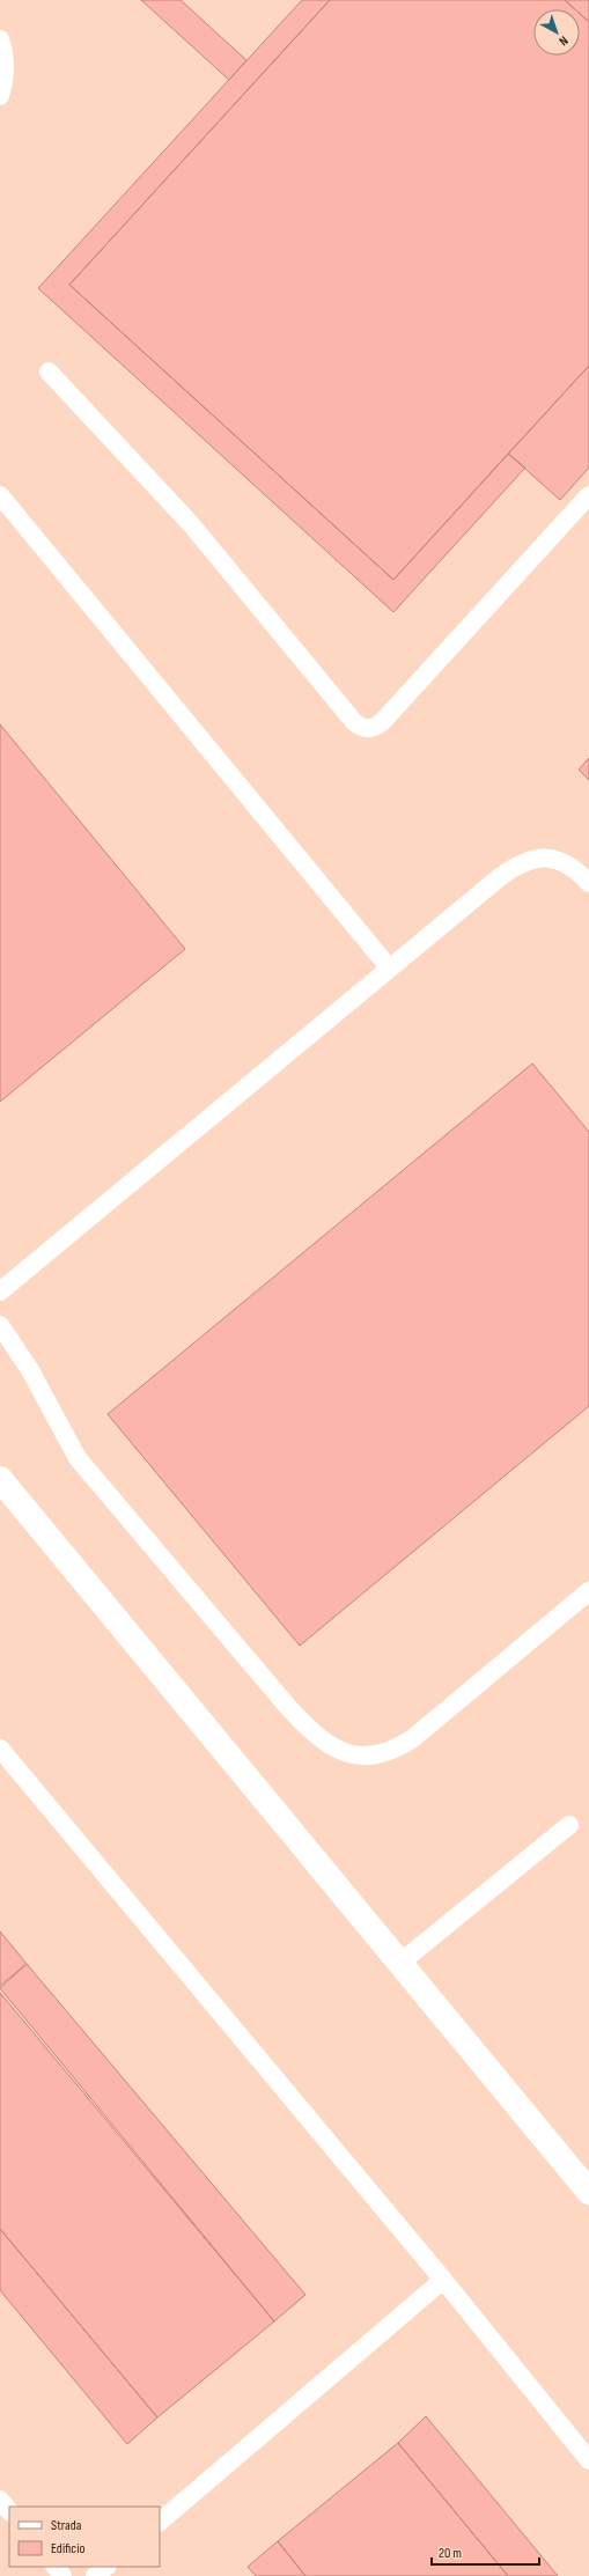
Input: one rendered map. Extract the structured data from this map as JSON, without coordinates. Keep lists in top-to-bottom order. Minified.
{"legend":["Strada","Edificio"],"scale_bar":"20 m","north":"bottom right"}
